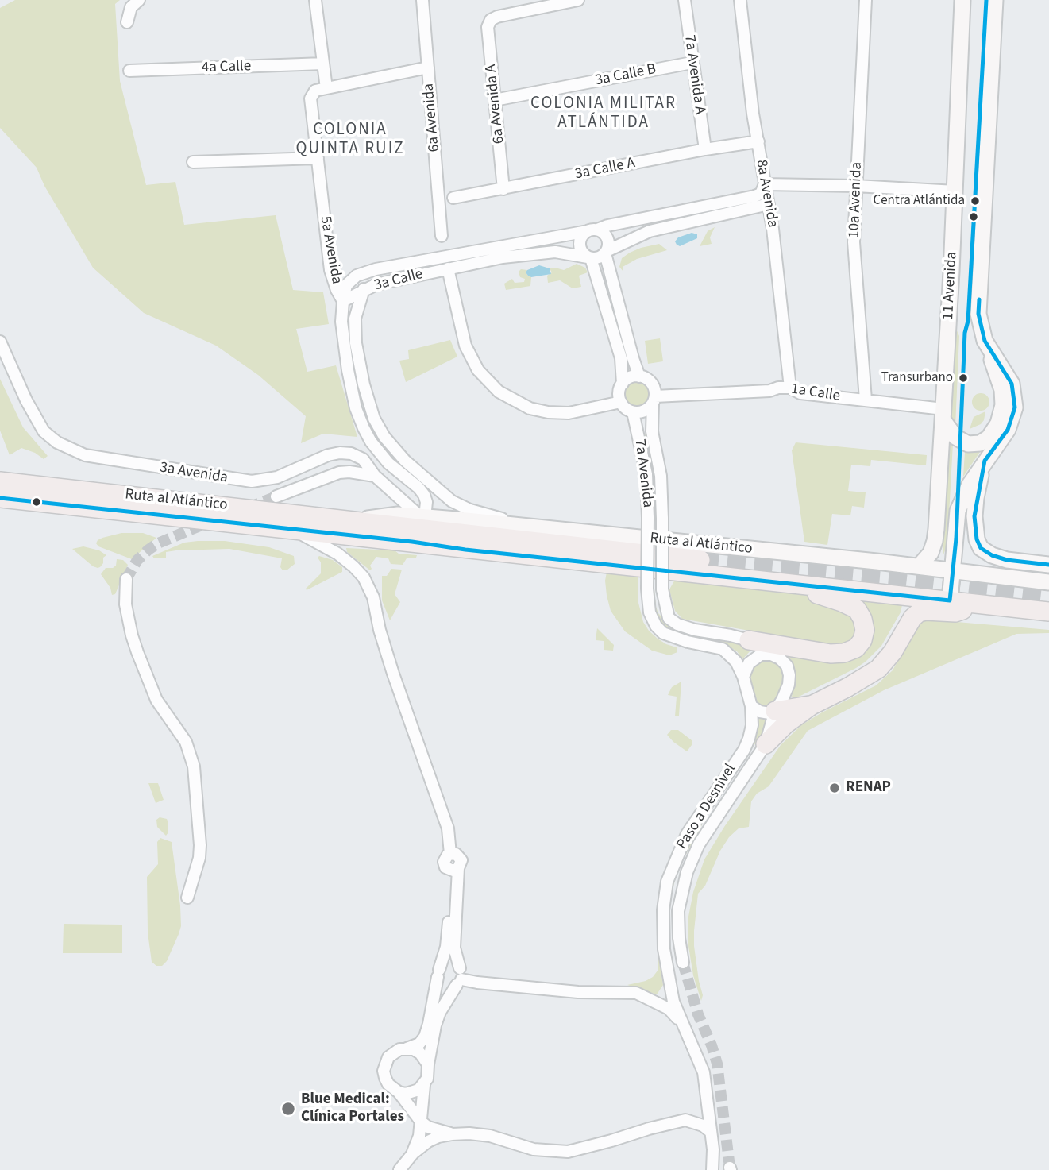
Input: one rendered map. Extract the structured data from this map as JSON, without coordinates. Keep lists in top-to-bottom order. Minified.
{"streets":{"highway":["Ruta al Atlántico"],"main road":["11 Avenida"],"street":["4a Calle","7a Avenida A","3a Calle B","6a Avenida A","6a Avenida","3a Calle A","8a Avenida","10a Avenida","5a Avenida","3a Calle","1a Calle","3a Avenida","7a Avenida","Paso a Desnivel"]},"crossings":[["7a Avenida A","3a Calle B"],["7a Avenida A","3a Calle A"],["3a Calle B","6a Avenida A"],["6a Avenida A","3a Calle A"],["3a Calle A","8a Avenida"],["8a Avenida","3a Calle"],["8a Avenida","1a Calle"],["10a Avenida","1a Calle"],["5a Avenida","3a Calle"],["5a Avenida","3a Avenida"],["5a Avenida","Ruta al Atlántico"],["11 Avenida","1a Calle"],["11 Avenida","Ruta al Atlántico"],["1a Calle","7a Avenida"],["3a Avenida","Ruta al Atlántico"],["7a Avenida","Paso a Desnivel"]],"districts":["COLONIA MILITAR ATLÁNTIDA","COLONIA QUINTA RUIZ"],"places":["Centra Atlántida","Transurbano","RENAP","Blue Medical: Clínica Portales"]}
